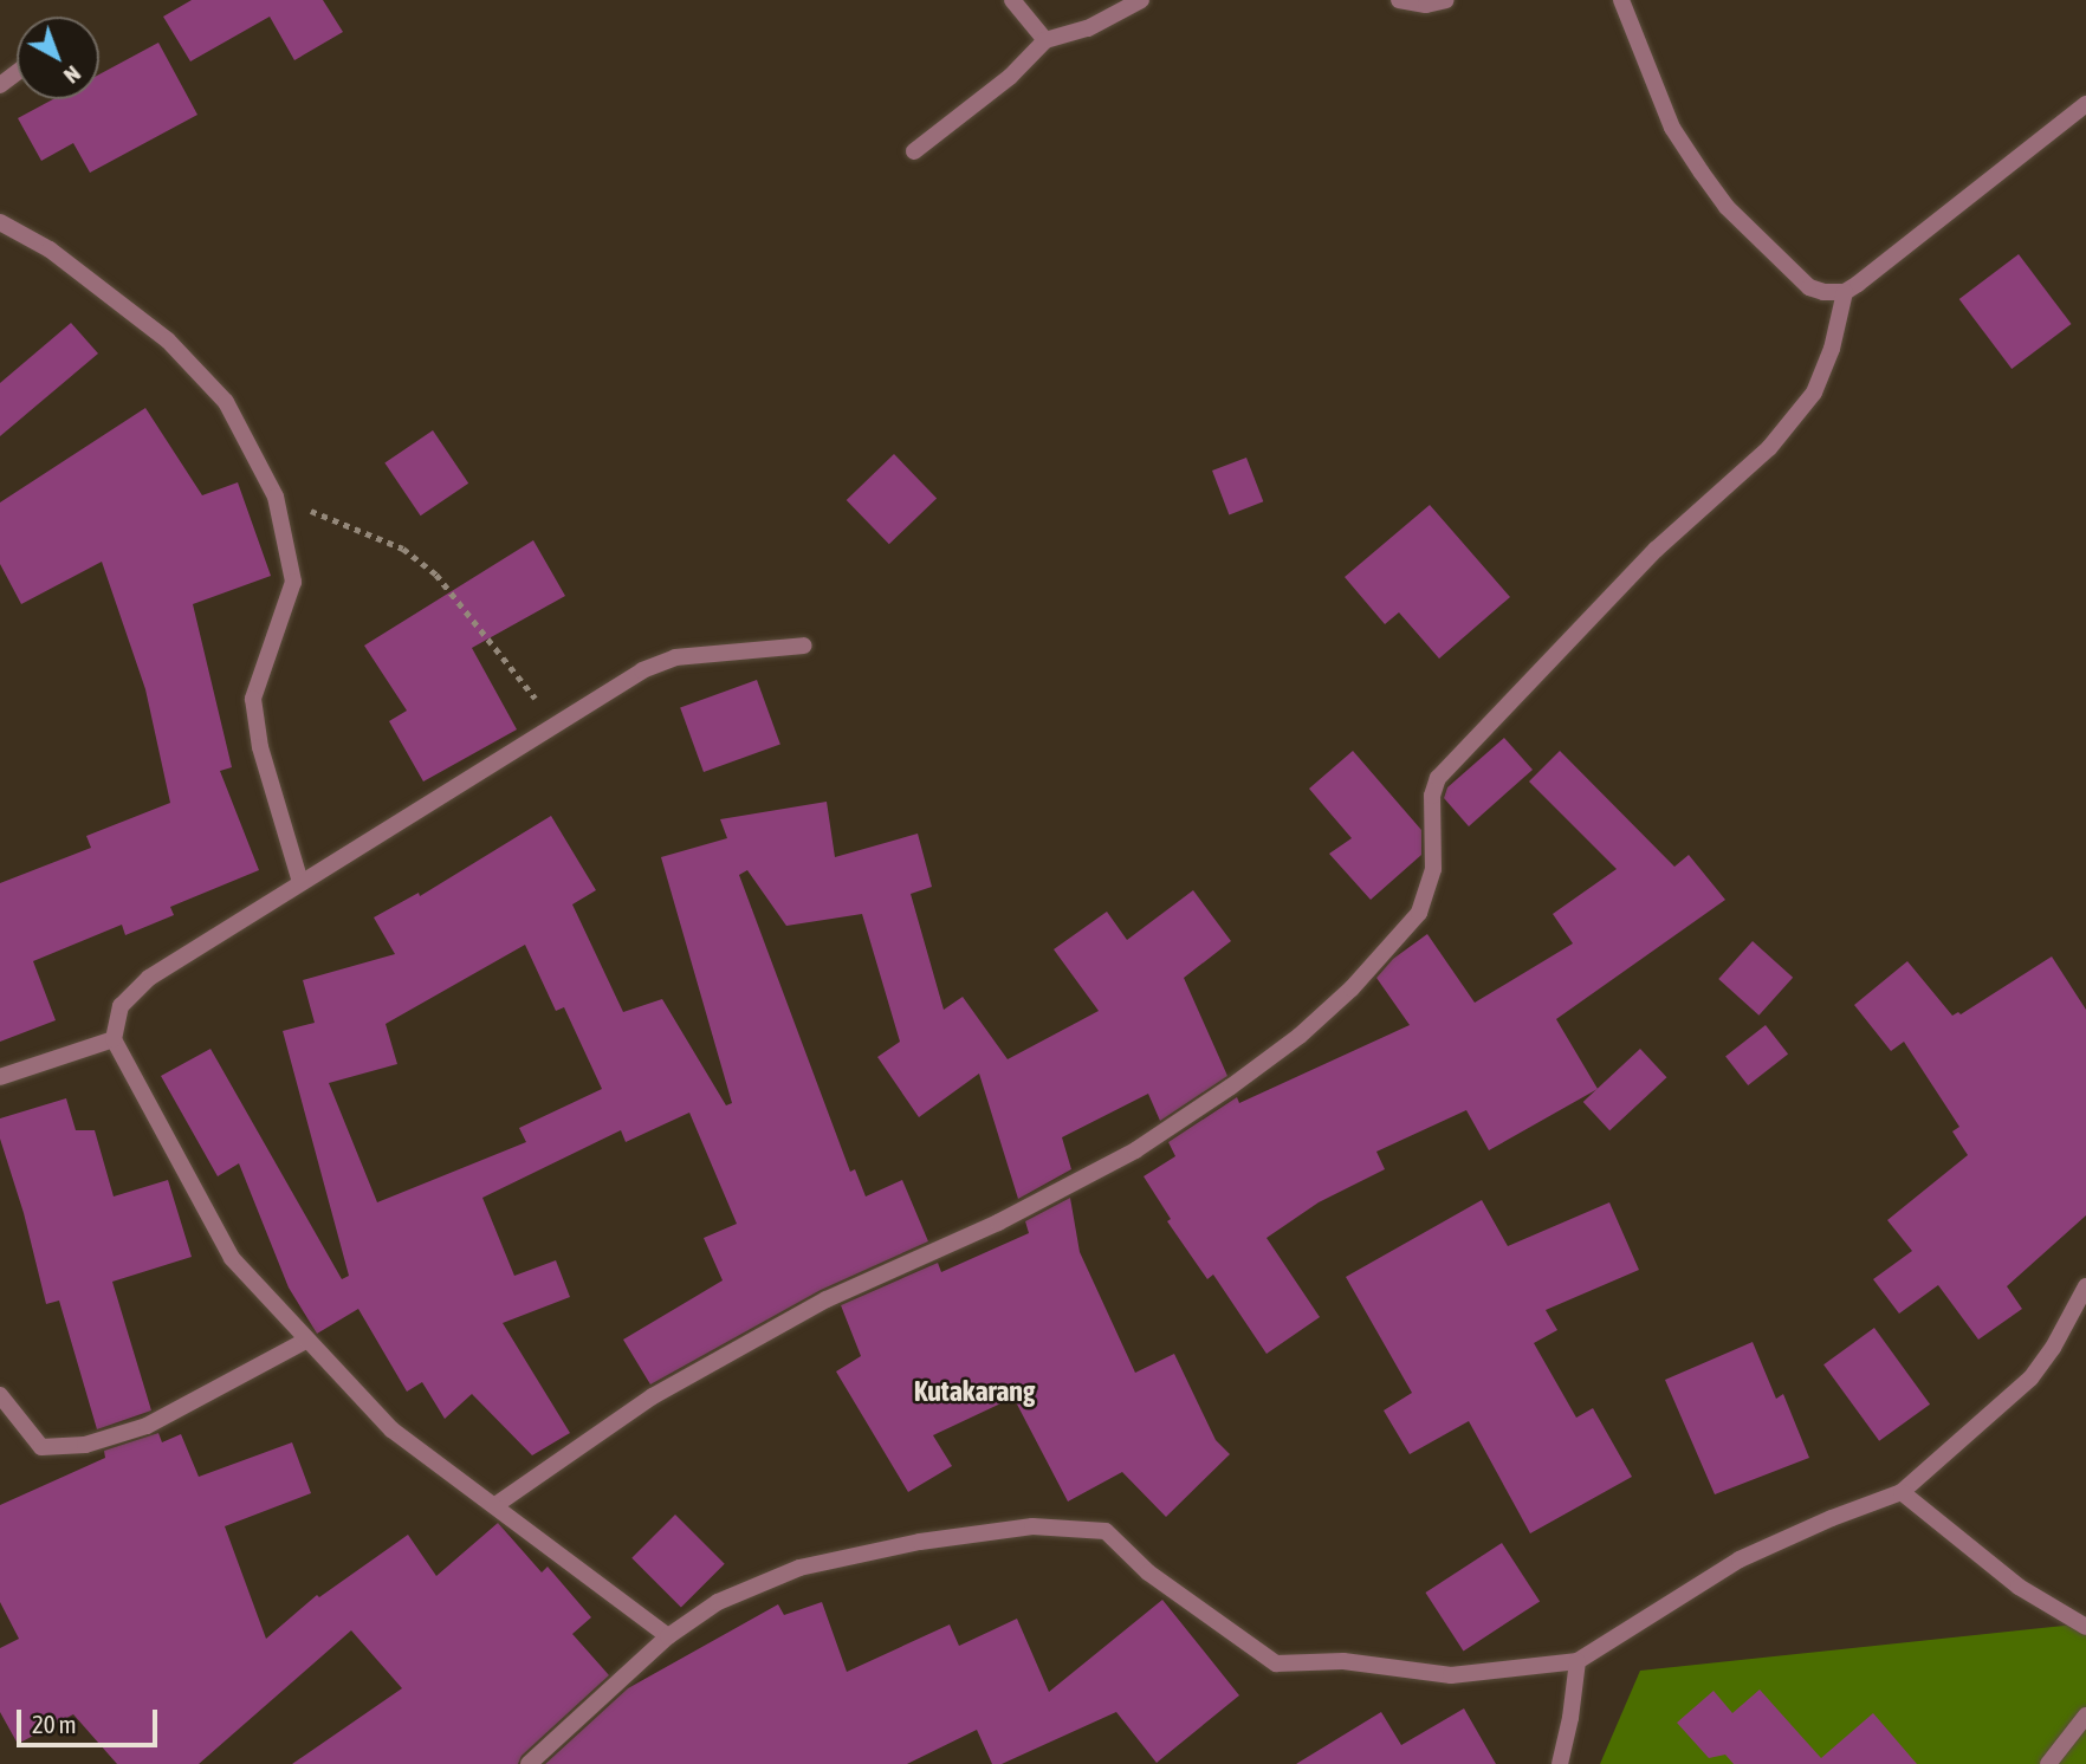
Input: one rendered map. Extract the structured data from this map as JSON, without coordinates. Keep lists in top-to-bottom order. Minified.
{"districts":["Kutakarang"],"scale_bar":"20 m","north":"bottom right"}
